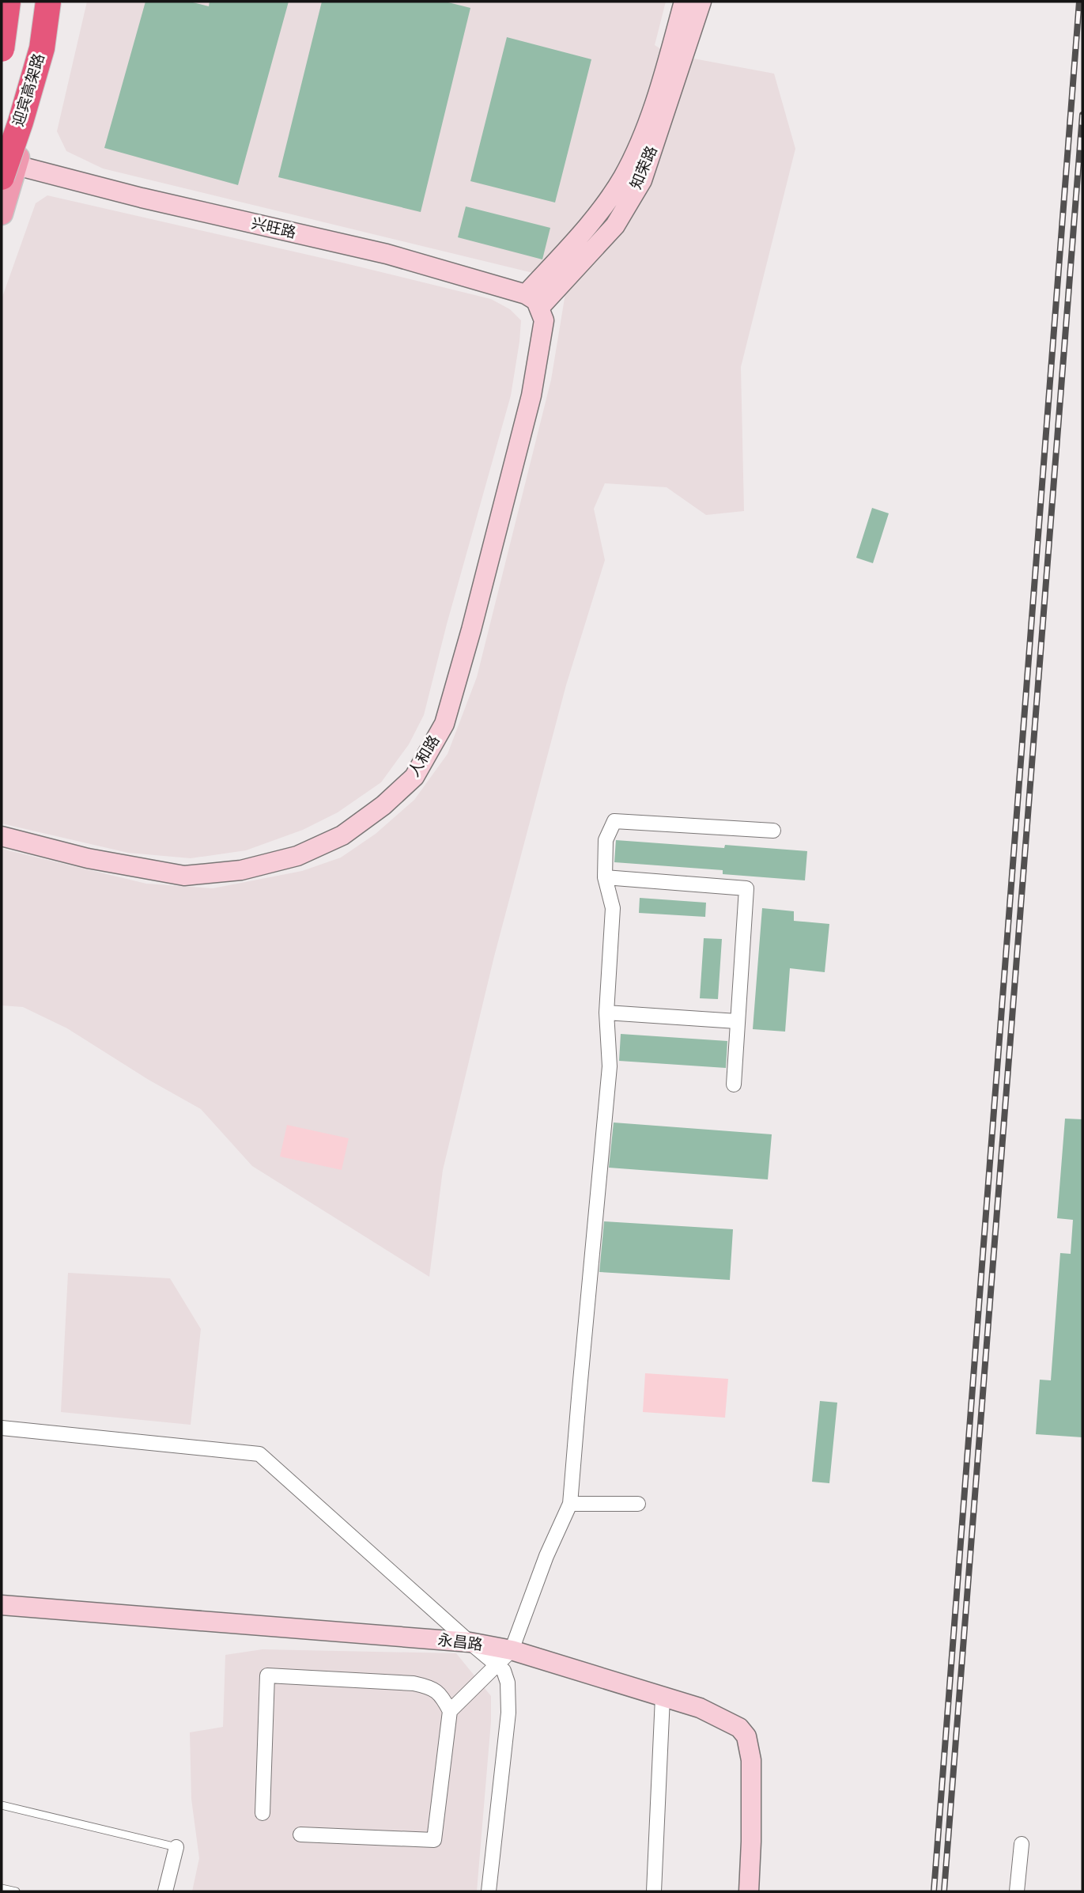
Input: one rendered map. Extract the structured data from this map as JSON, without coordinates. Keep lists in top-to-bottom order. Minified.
{"streets":{"highway":["迎宾高架路"],"street":["知荣路","兴旺路","人和路","永昌路"]},"crossings":[["迎宾高架路","兴旺路"],["知荣路","兴旺路"],["知荣路","人和路"],["兴旺路","人和路"]]}
